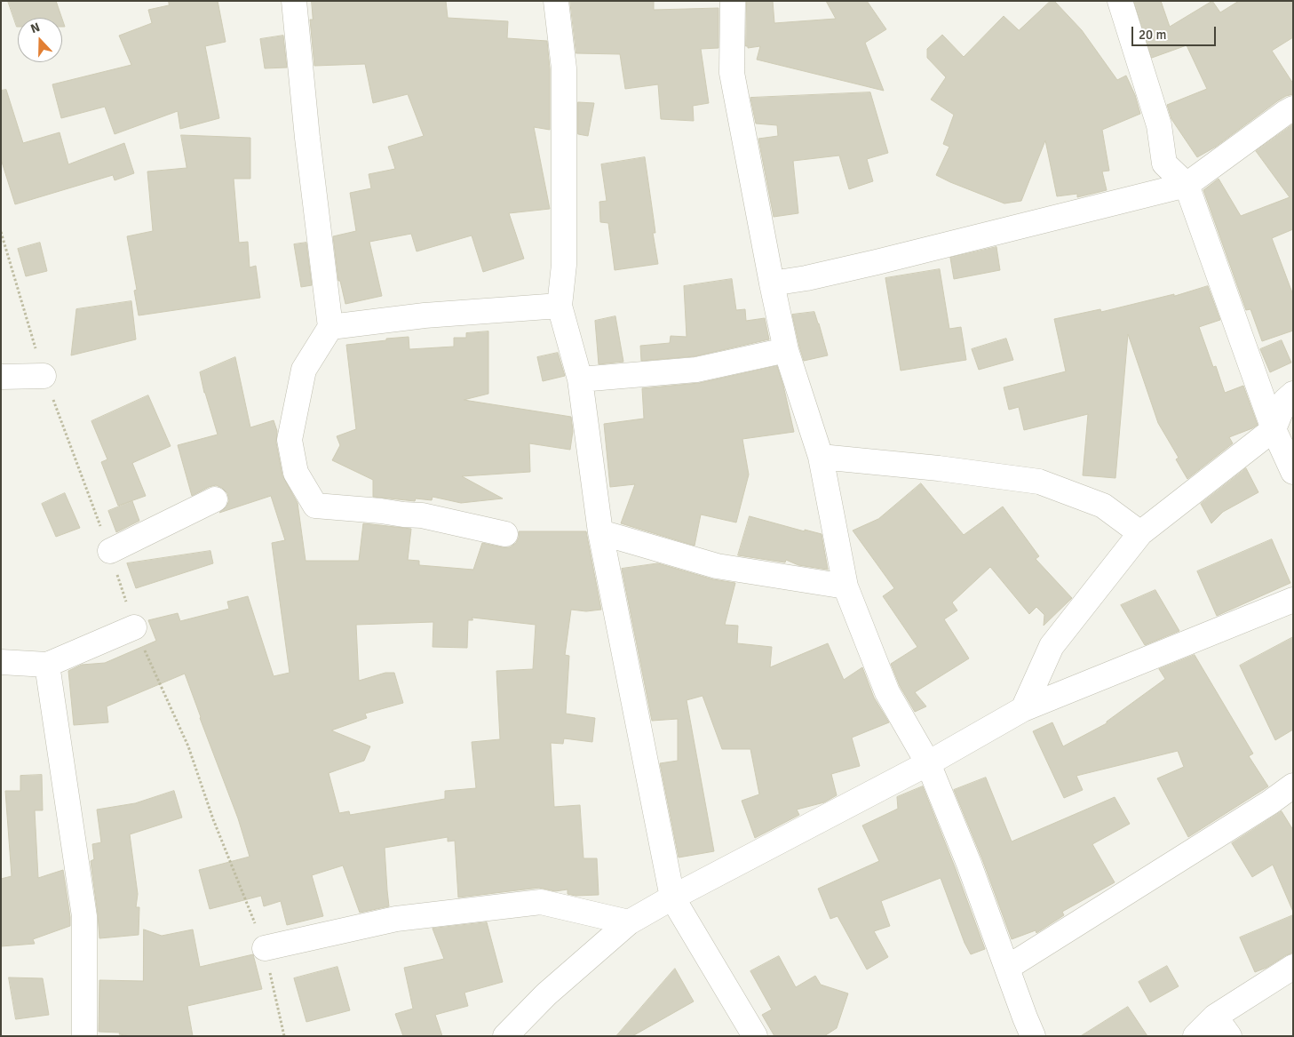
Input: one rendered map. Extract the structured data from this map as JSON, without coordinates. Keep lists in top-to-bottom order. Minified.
{"scale_bar":"20 m","north":"top"}
